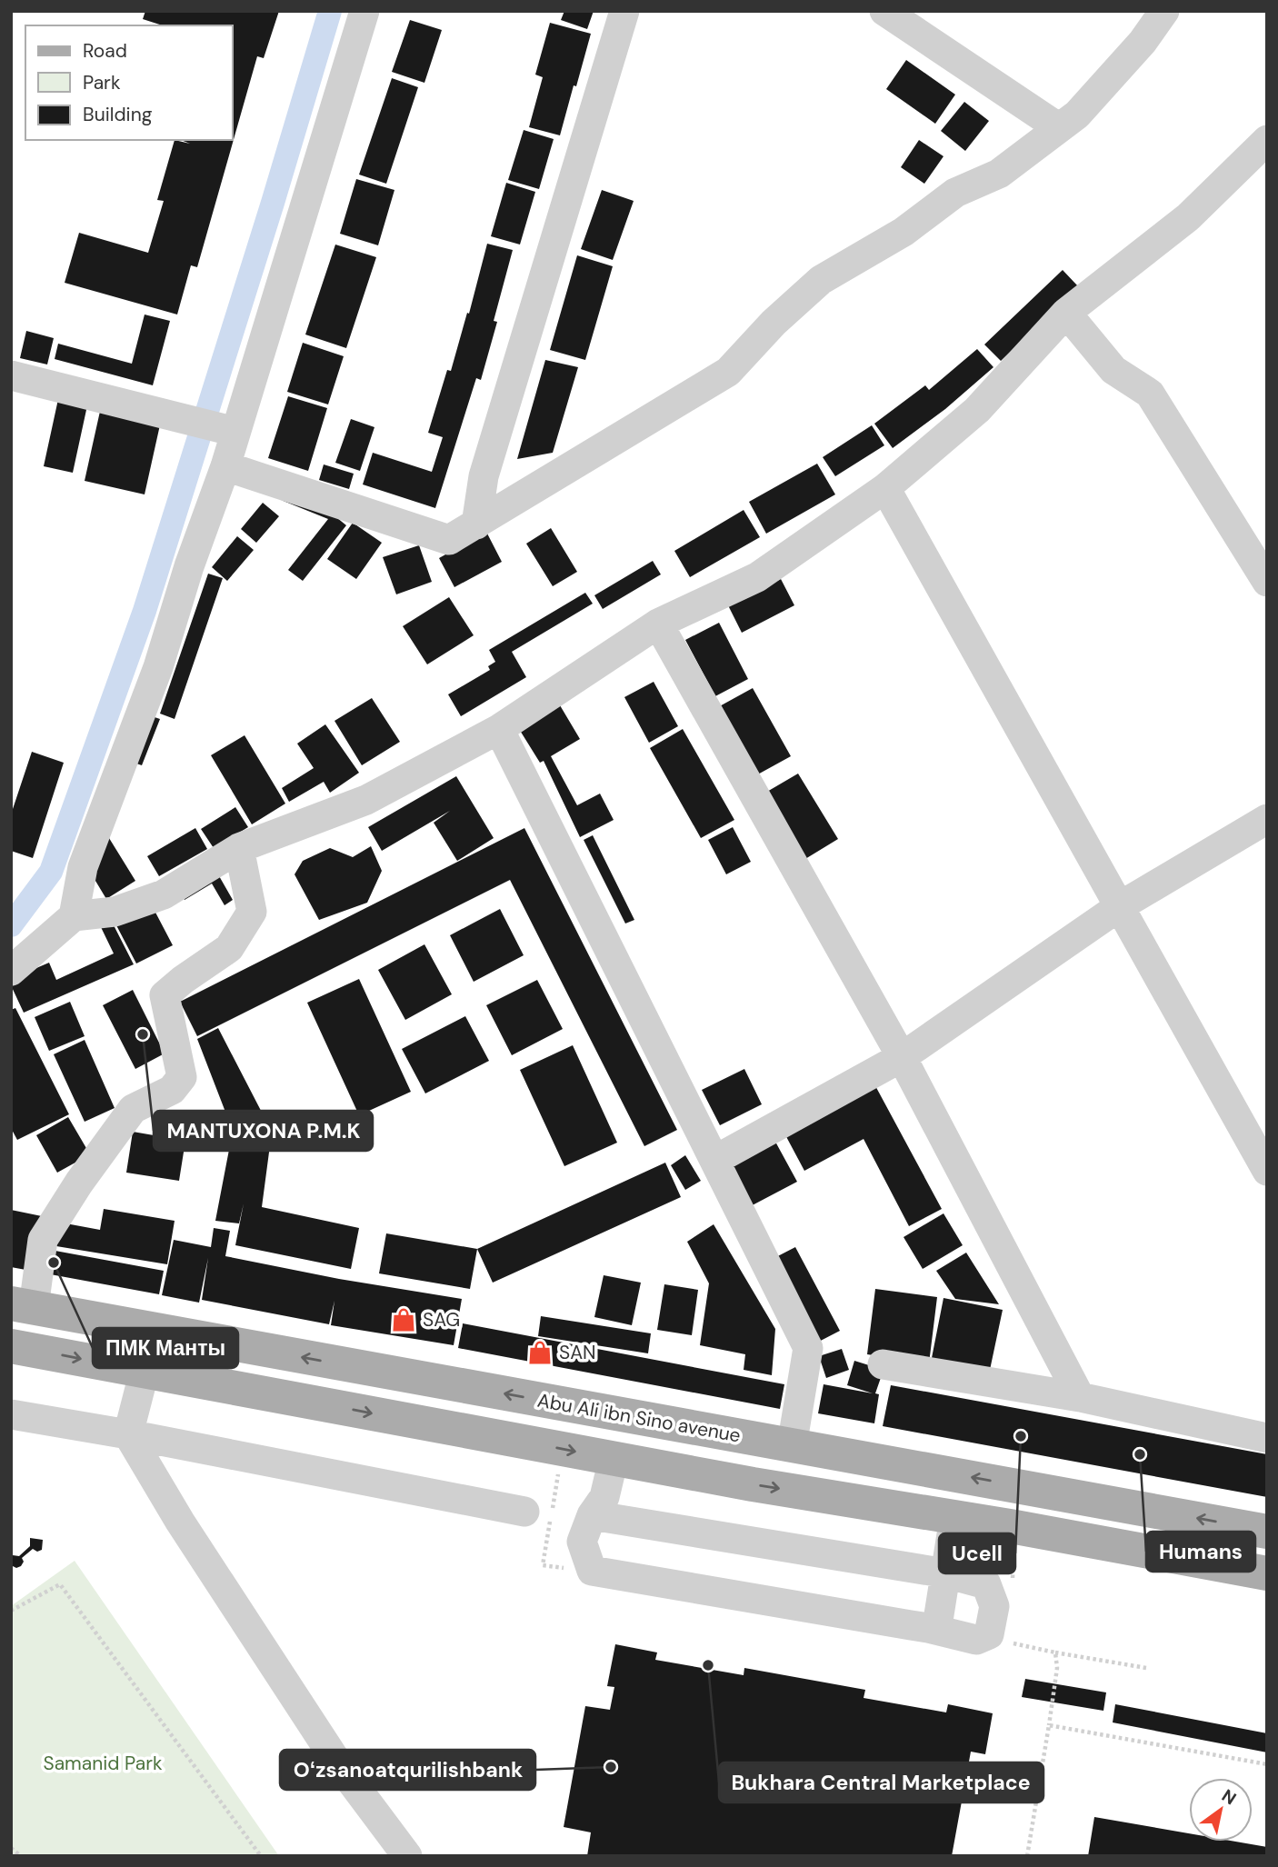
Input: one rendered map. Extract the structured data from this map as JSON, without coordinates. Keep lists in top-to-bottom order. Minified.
{"streets":{"main road":["Abu Ali ibn Sino avenue"]},"parks":["Samanid Park"],"places":{"other":["MANTUXONA P.M.K","ПМК Манты","Ucell","Humans","Bukhara Central Marketplace","Oʻzsanoatqurilishbank"],"shop":["SAG","SAN"]},"legend":["Road","Park","Building"],"north":"top right"}
